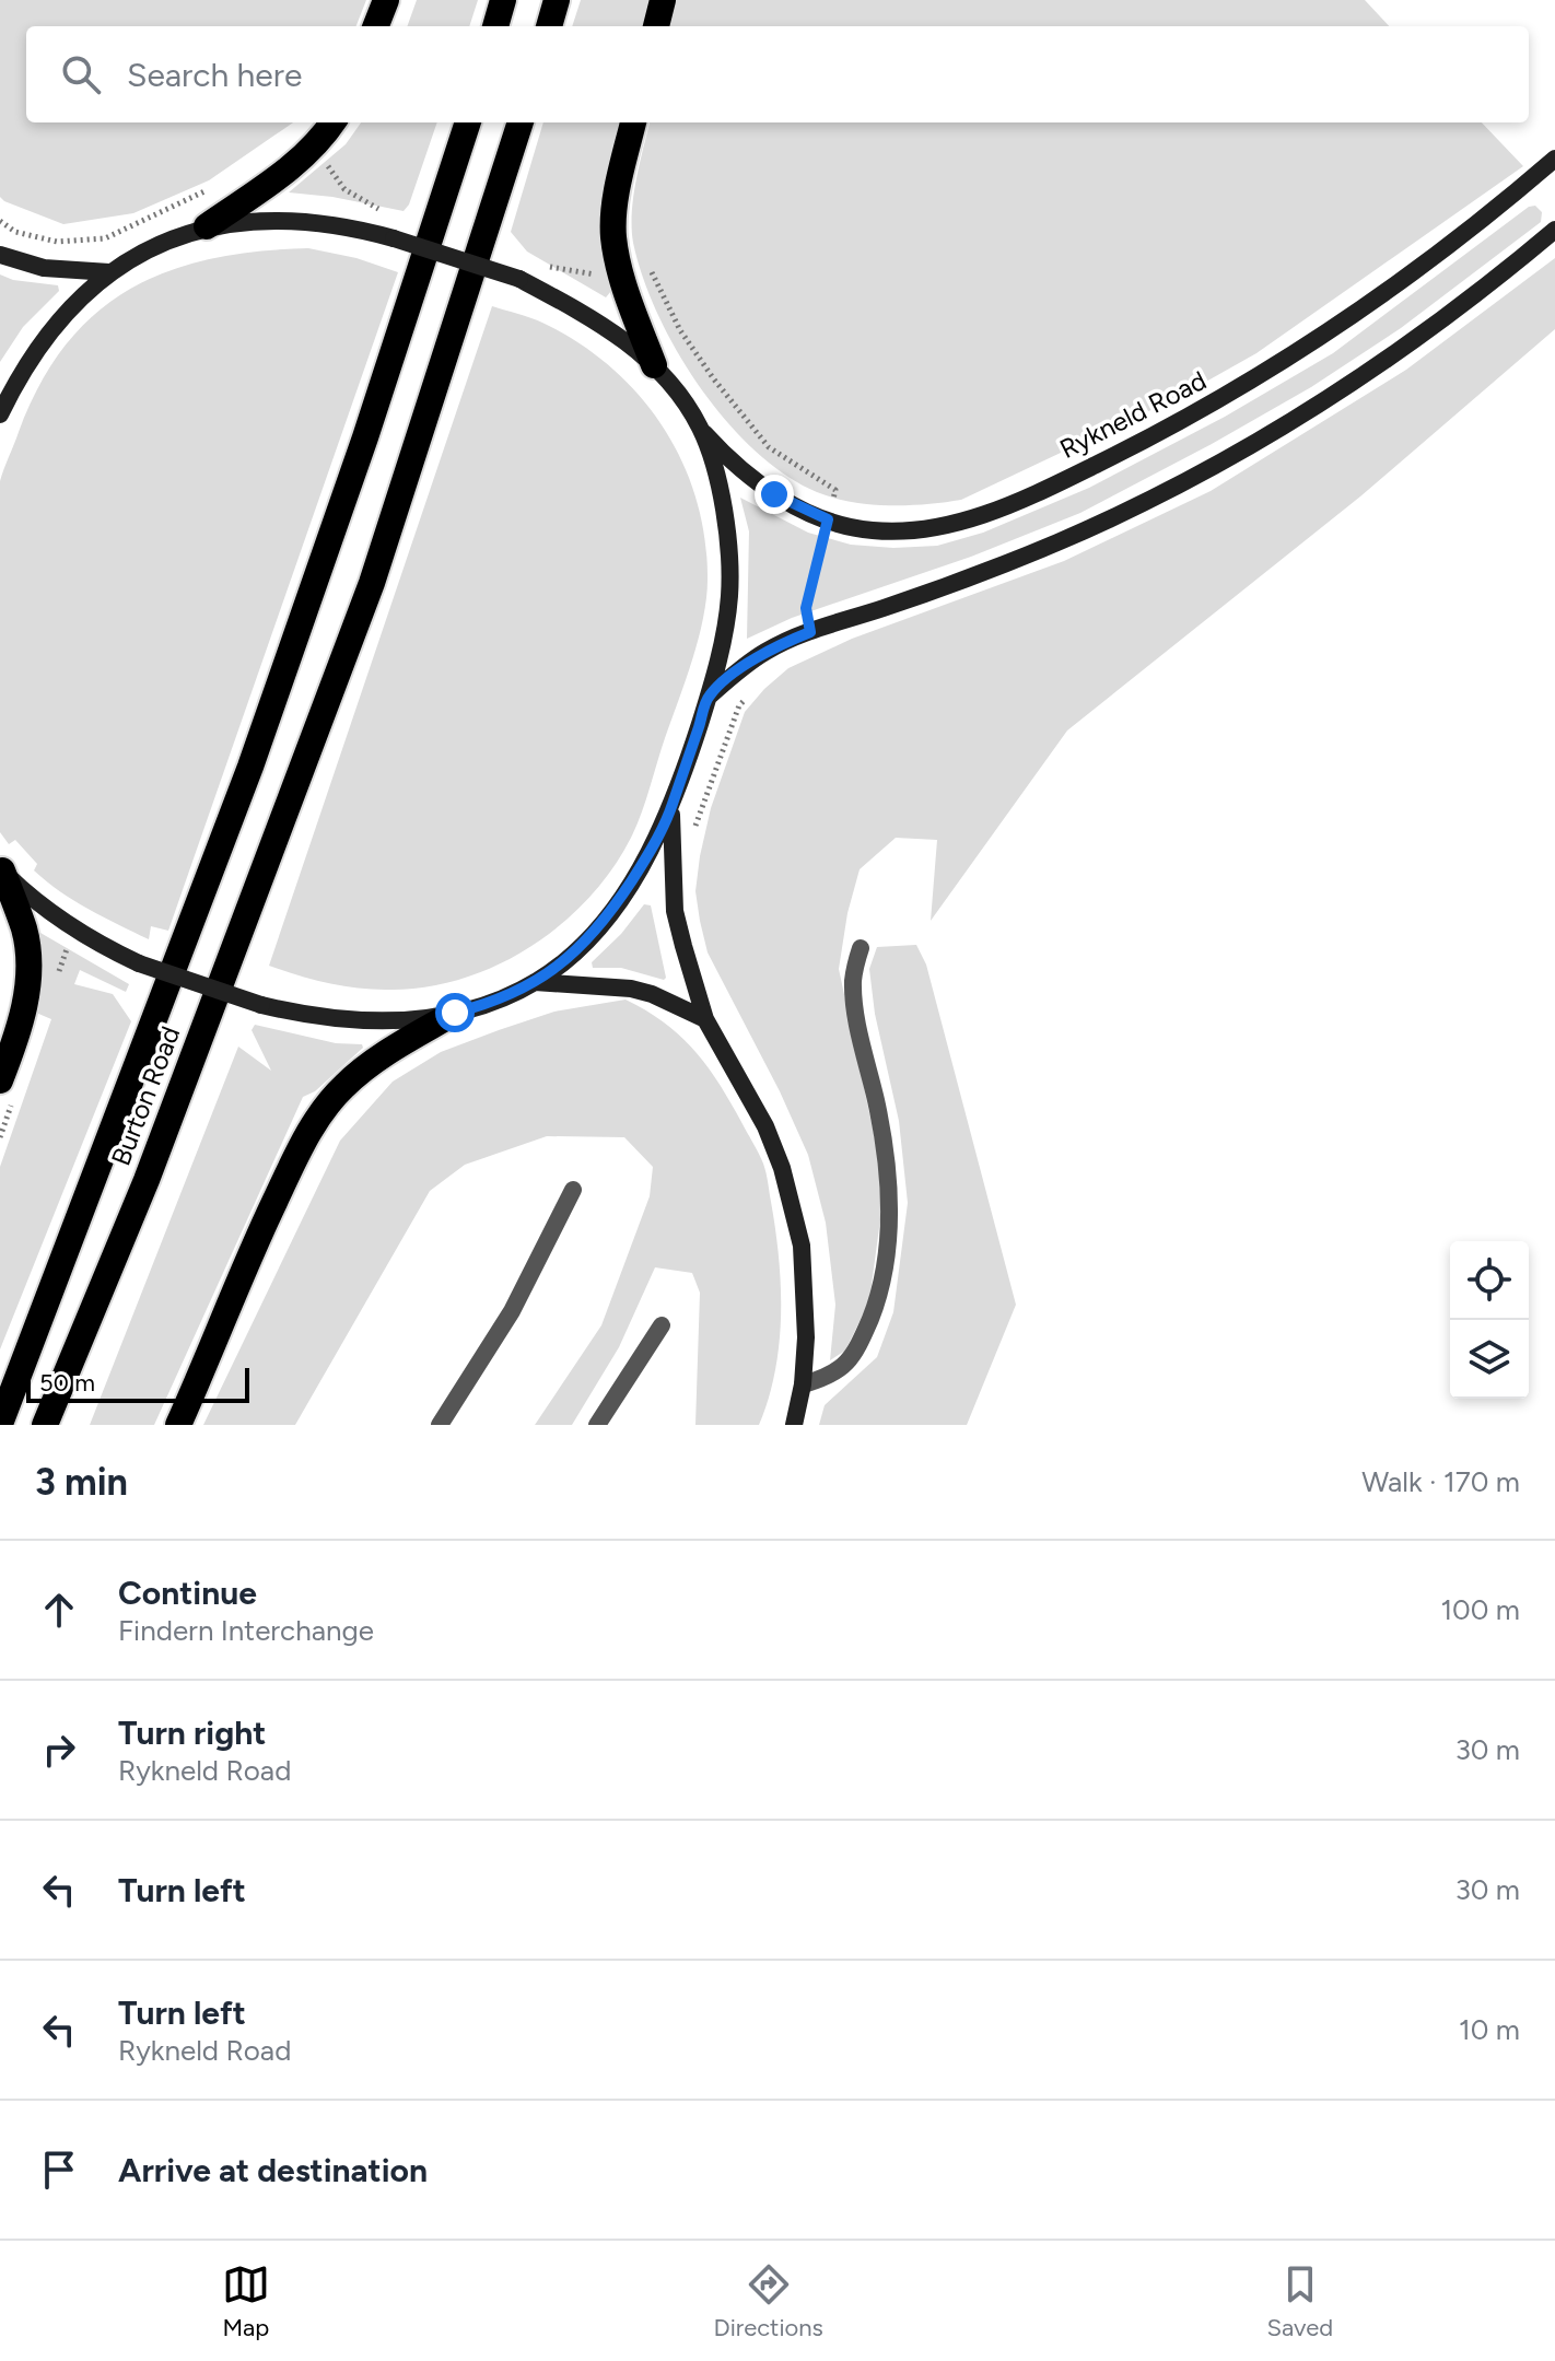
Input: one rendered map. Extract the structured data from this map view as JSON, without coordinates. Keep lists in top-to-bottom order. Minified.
{"streets":{"highway":["Burton Road"],"street":["Rykneld Road"]},"scale_bar":"50 m","page":{"search":"Search here","scale":"50 m","heading":["3 min","Walk · 170 m"],"list":[["Continue","Findern Interchange","100 m"],["Turn right","Rykneld Road","30 m"],["Turn left","30 m"],["Turn left","Rykneld Road","10 m"],"Arrive at destination"],"nav":["Map","Directions","Saved"]}}
